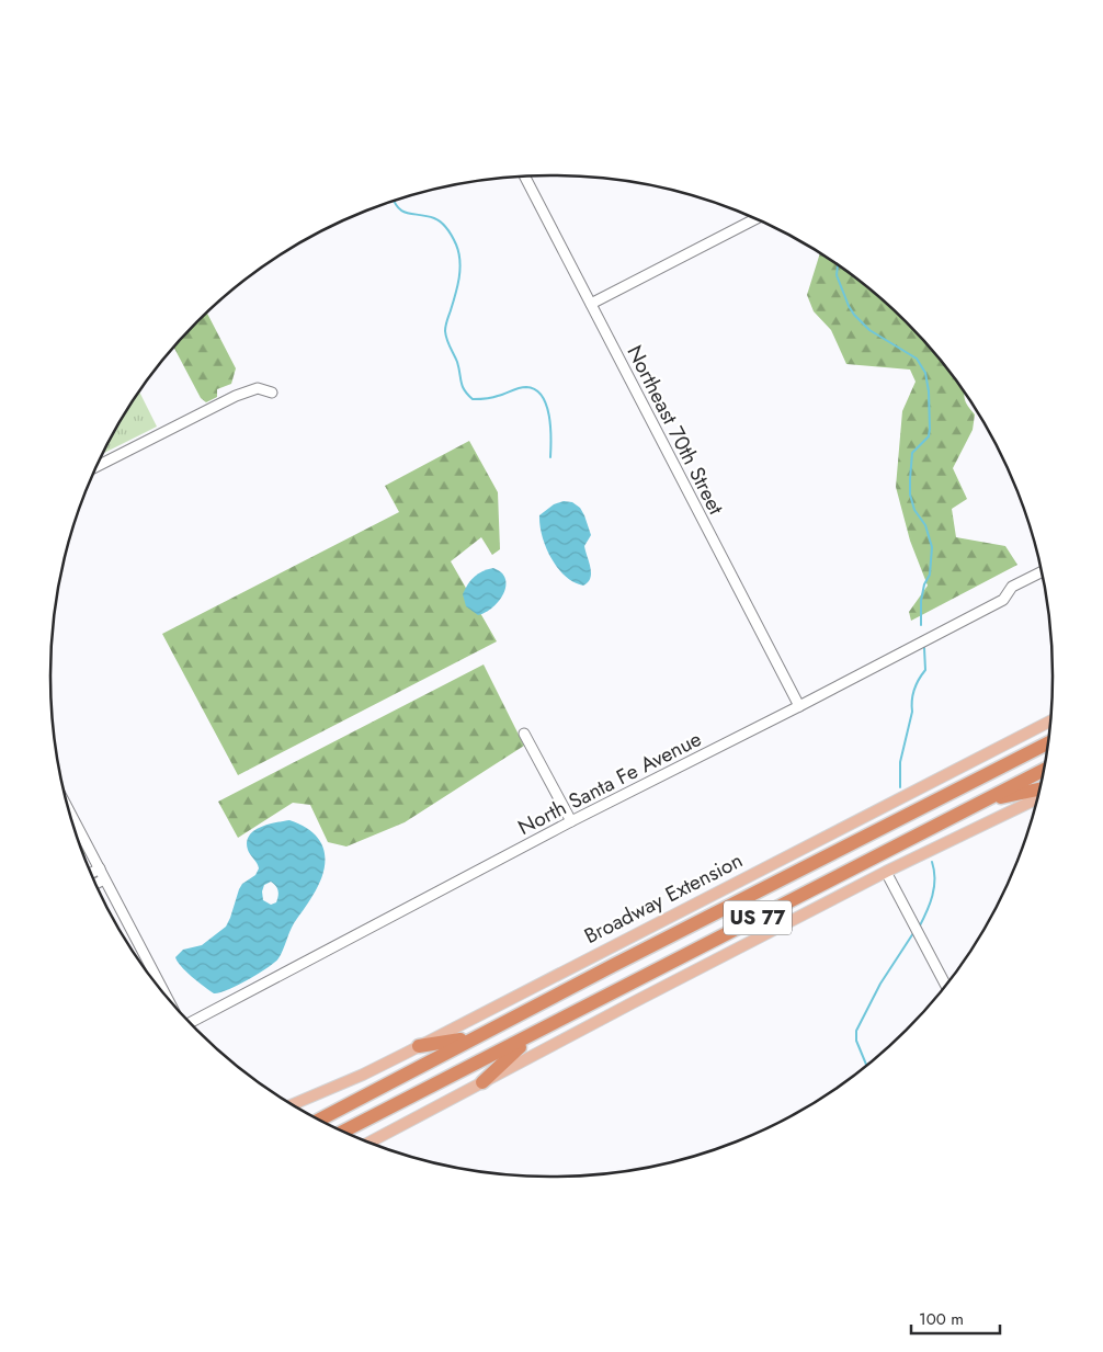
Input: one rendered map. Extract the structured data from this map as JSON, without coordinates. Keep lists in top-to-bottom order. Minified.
{"streets":{"highway":["Broadway Extension","US 77"],"street":["Northeast 70th Street","North Santa Fe Avenue"]},"crossings":[["Northeast 70th Street","North Santa Fe Avenue"]],"scale_bar":"100 m"}
